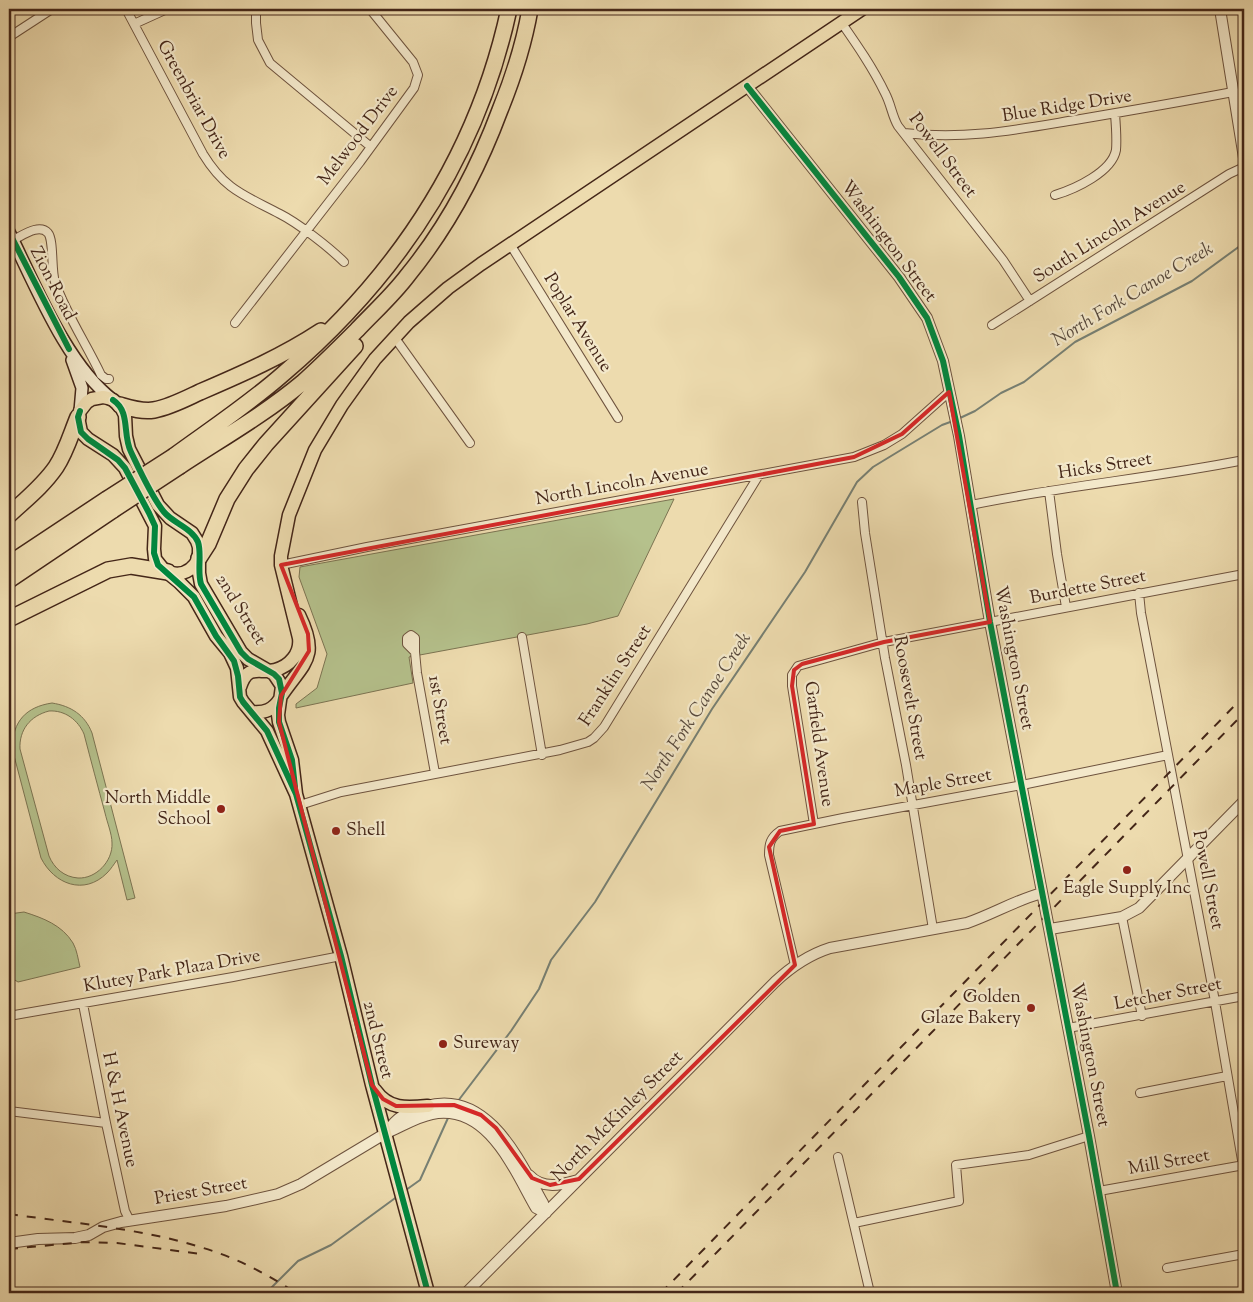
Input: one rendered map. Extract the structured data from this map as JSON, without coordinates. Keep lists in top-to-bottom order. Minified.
{"streets":{"main road":["Zion Road","2nd Street"],"street":["Greenbriar Drive","Blue Ridge Drive","Melwood Drive","Powell Street","South Lincoln Avenue","Washington Street","Poplar Avenue","Hicks Street","North Lincoln Avenue","Burdette Street","Franklin Street","Roosevelt Street","1st Street","Garfield Avenue","Maple Street","Klutey Park Plaza Drive","Letcher Street","H & H Avenue","North McKinley Street","Mill Street","Priest Street"]},"crossings":[["Greenbriar Drive","Melwood Drive"],["Blue Ridge Drive","Powell Street"],["Powell Street","South Lincoln Avenue"],["Powell Street","Burdette Street"],["Powell Street","Maple Street"],["Powell Street","Letcher Street"],["Powell Street","Mill Street"],["Washington Street","Hicks Street"],["Washington Street","North Lincoln Avenue"],["Washington Street","Burdette Street"],["Washington Street","Maple Street"],["Washington Street","Letcher Street"],["Washington Street","North McKinley Street"],["Washington Street","Mill Street"],["Zion Road","2nd Street"],["North Lincoln Avenue","Franklin Street"],["Burdette Street","Roosevelt Street"],["Burdette Street","Garfield Avenue"],["2nd Street","Franklin Street"],["2nd Street","Klutey Park Plaza Drive"],["2nd Street","Priest Street"],["Franklin Street","1st Street"],["Roosevelt Street","Maple Street"],["Roosevelt Street","North McKinley Street"],["Garfield Avenue","Maple Street"],["Maple Street","North McKinley Street"],["Klutey Park Plaza Drive","H & H Avenue"],["H & H Avenue","Priest Street"],["North McKinley Street","Priest Street"]],"water":["North Fork Canoe Creek"],"places":["North Middle School","Shell","Eagle Supply Inc","Golden Glaze Bakery","Sureway"]}
